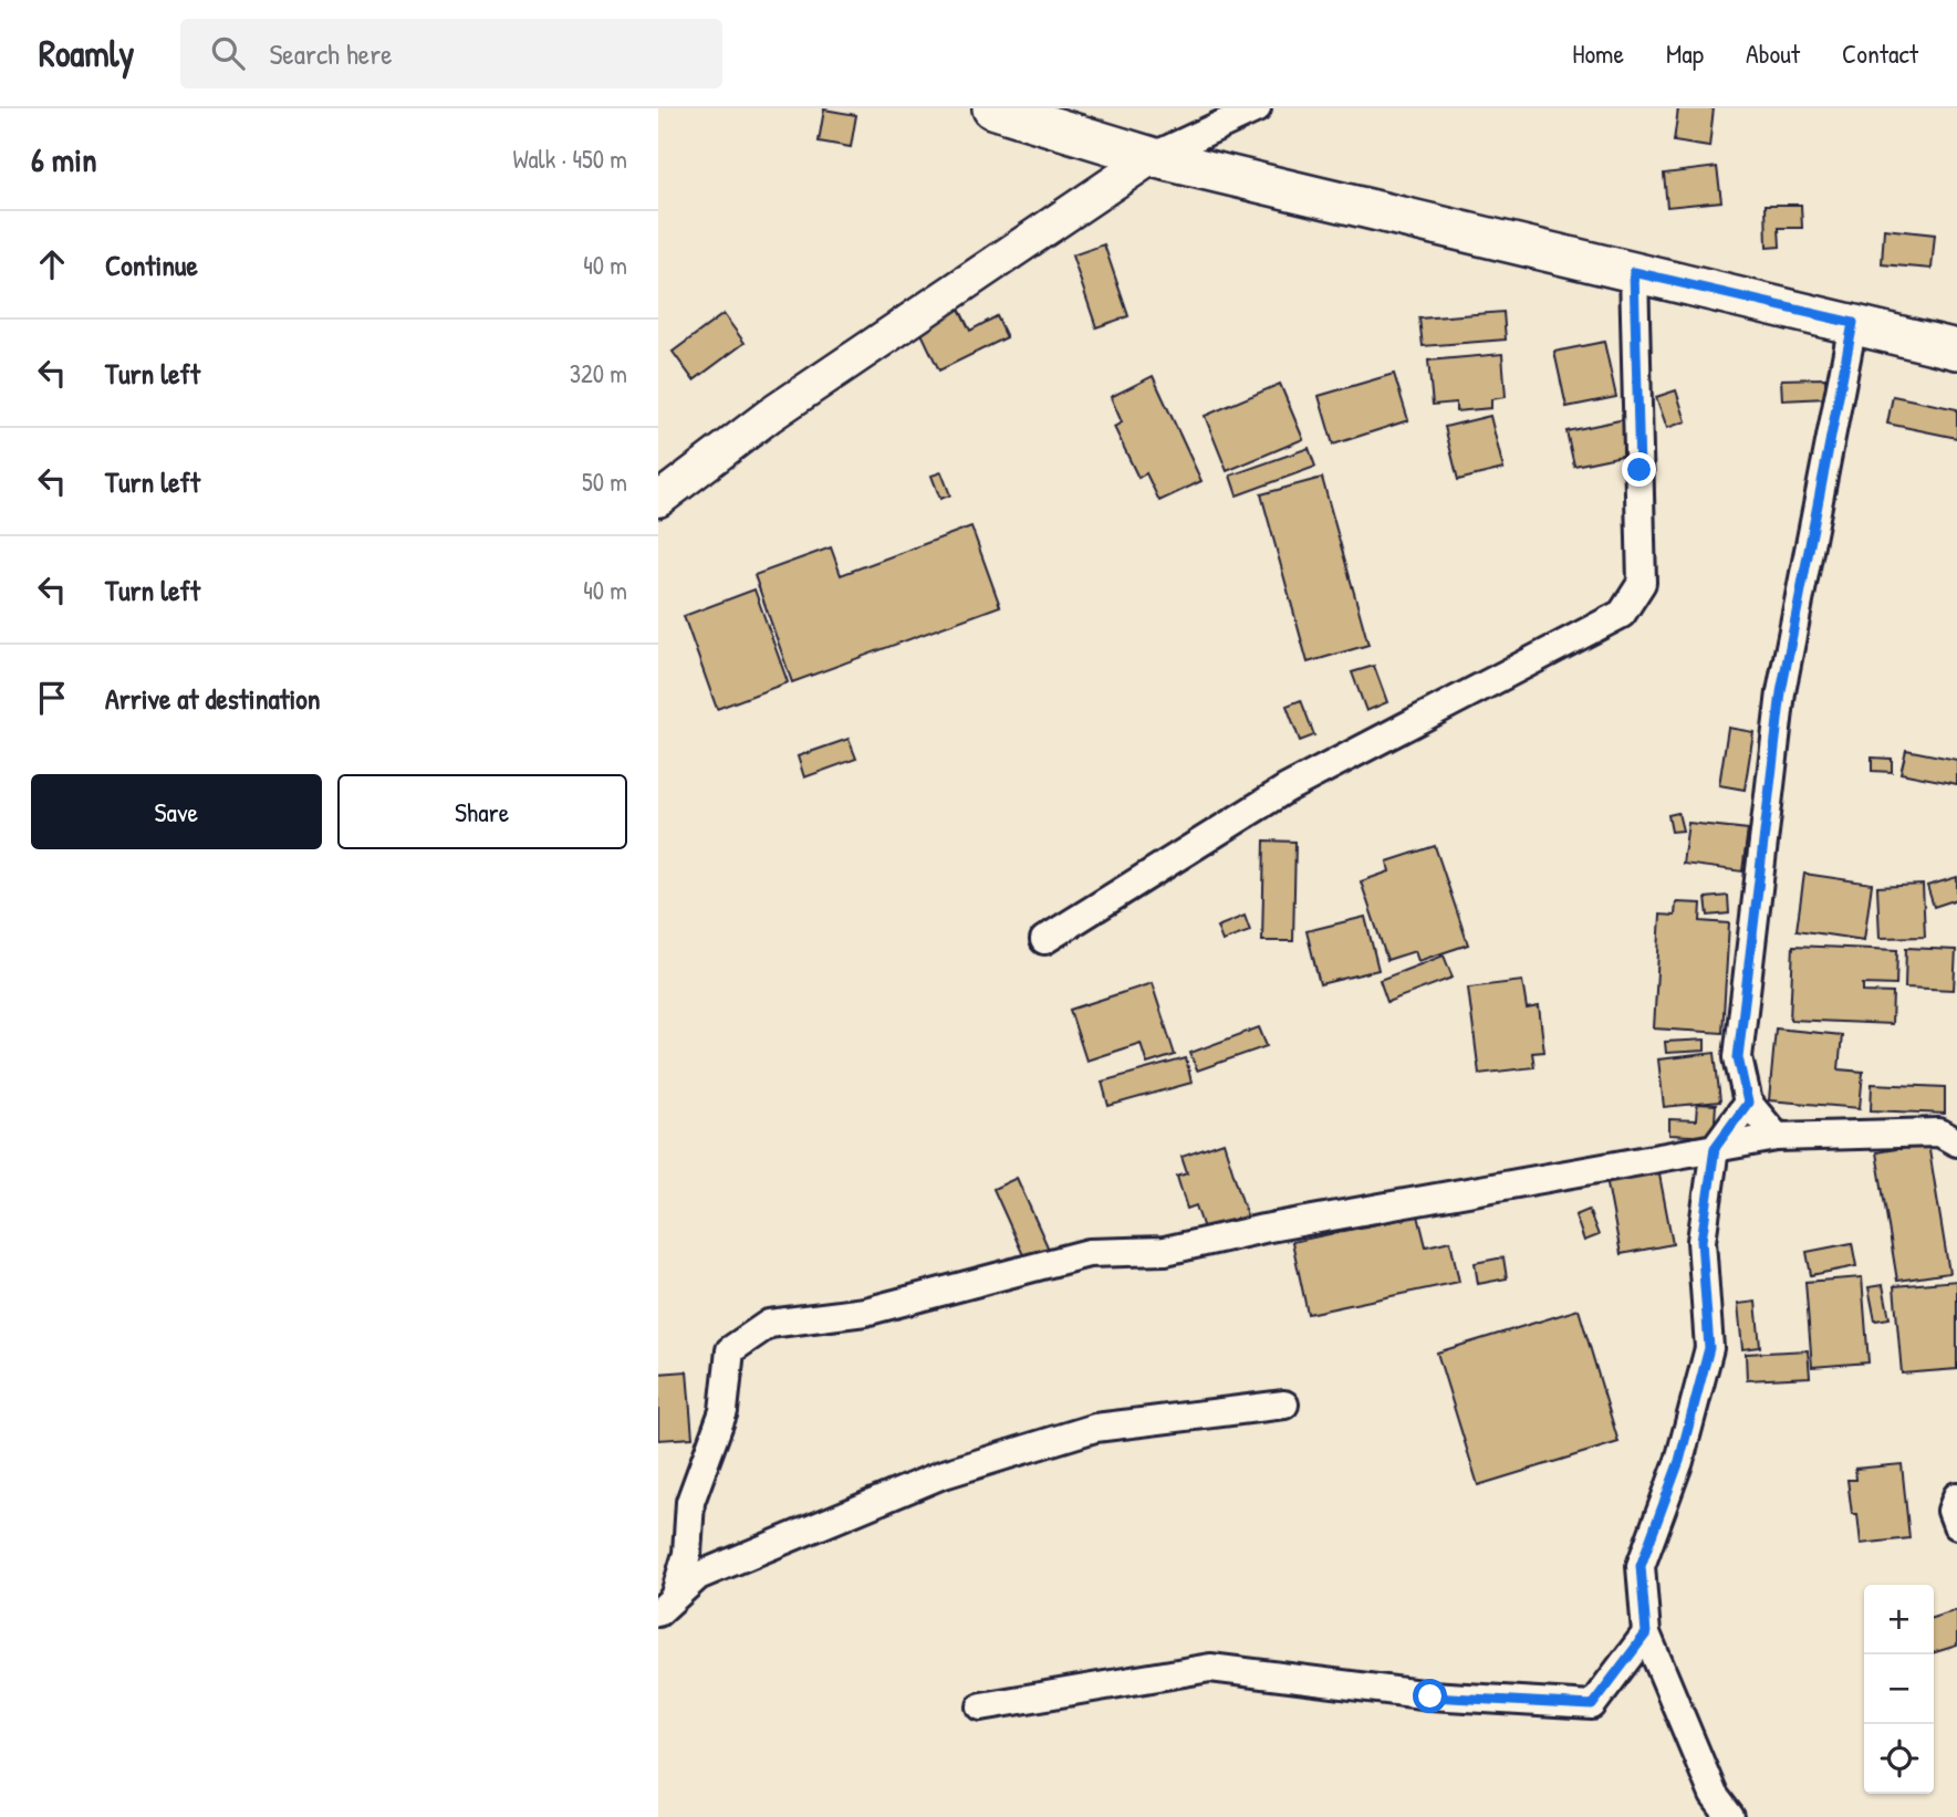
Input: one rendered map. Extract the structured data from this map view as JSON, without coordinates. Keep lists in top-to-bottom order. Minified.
{"page":{"header":"Roamly","search":"Search here","nav":["Home","Map","About","Contact"],"heading":["6 min","Walk · 450 m"],"list":[["Continue","40 m"],["Turn left","320 m"],["Turn left","50 m"],["Turn left","40 m"],"Arrive at destination"],"buttons":["Save","Share"],"map_buttons":["+","−"]}}
